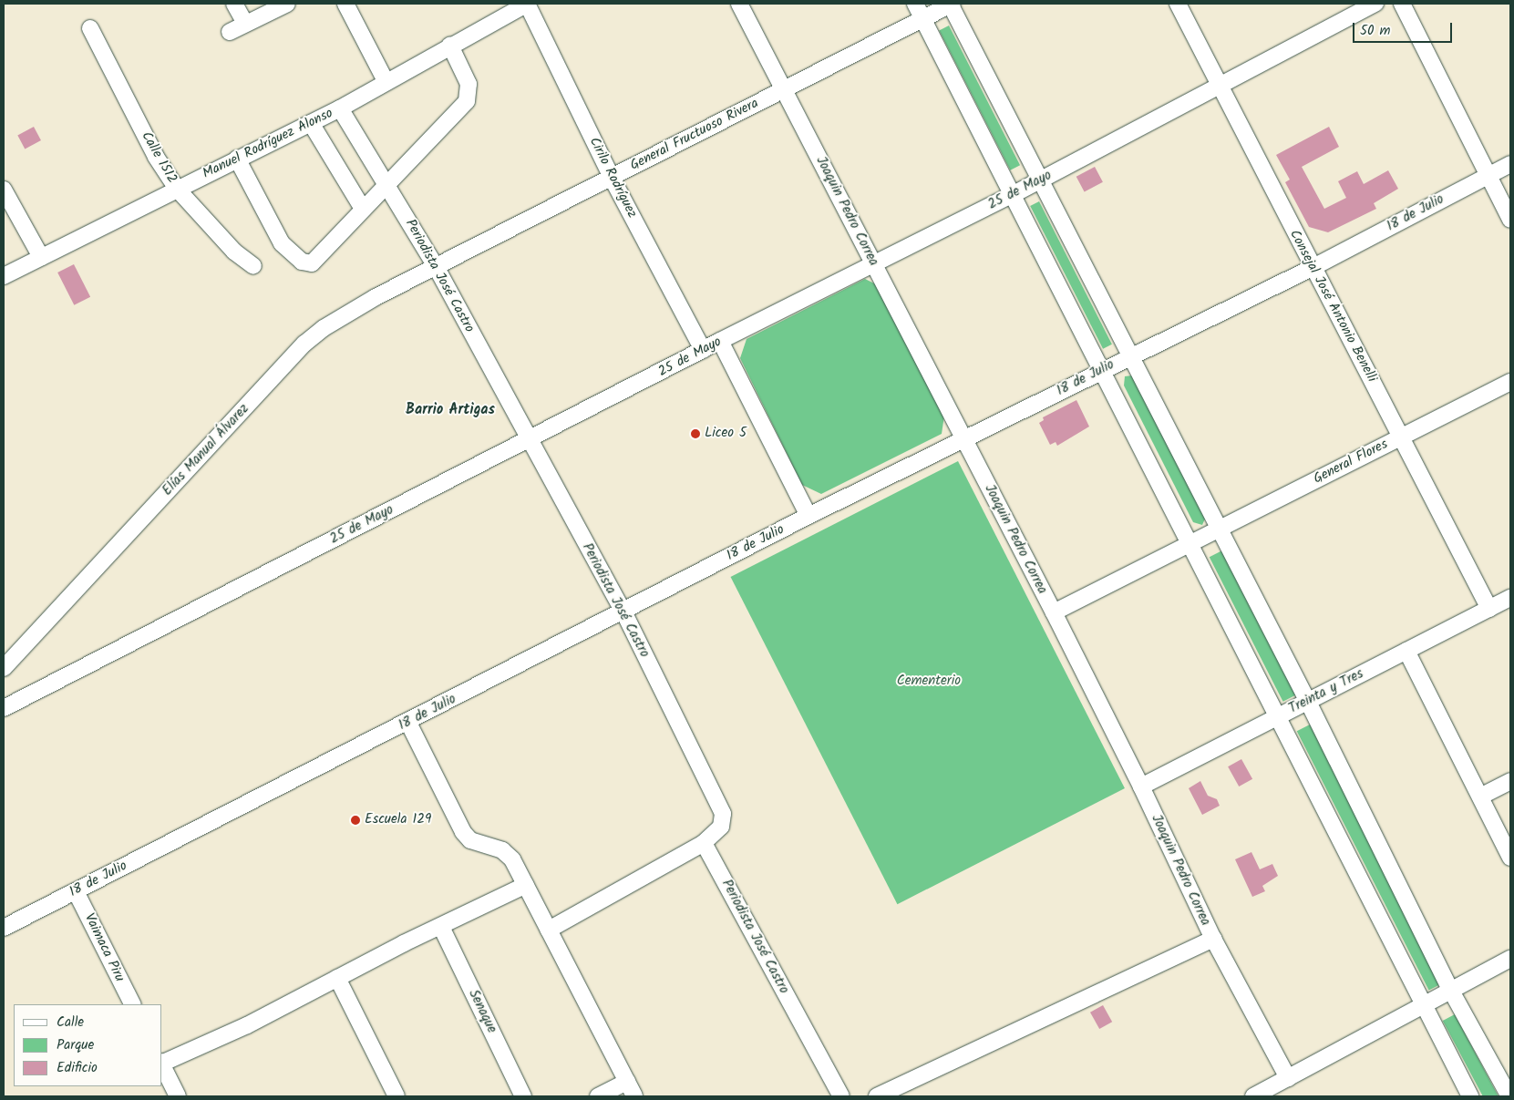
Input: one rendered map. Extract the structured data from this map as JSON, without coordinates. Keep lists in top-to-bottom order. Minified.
{"streets":{"street":["General Fructuoso Rivera","Manuel Rodríguez Alonso","Calle 1512","Cirilo Rodríguez","25 de Mayo","Joaquin Pedro Correa","18 de Julio","Periodista José Castro","Consejal José Antonio Benelli","Elías Manual Álvarez","General Flores","Treinta y Tres","Vaimaca Piru","Senaque"]},"crossings":[["General Fructuoso Rivera","Cirilo Rodríguez"],["General Fructuoso Rivera","Joaquin Pedro Correa"],["General Fructuoso Rivera","Periodista José Castro"],["General Fructuoso Rivera","Elías Manual Álvarez"],["Manuel Rodríguez Alonso","Calle 1512"],["Manuel Rodríguez Alonso","Cirilo Rodríguez"],["Manuel Rodríguez Alonso","Periodista José Castro"],["Cirilo Rodríguez","25 de Mayo"],["25 de Mayo","Joaquin Pedro Correa"],["25 de Mayo","Periodista José Castro"],["25 de Mayo","Consejal José Antonio Benelli"],["Joaquin Pedro Correa","18 de Julio"],["Joaquin Pedro Correa","General Flores"],["Joaquin Pedro Correa","Treinta y Tres"],["18 de Julio","Periodista José Castro"],["18 de Julio","Consejal José Antonio Benelli"],["18 de Julio","Vaimaca Piru"],["Periodista José Castro","Elías Manual Álvarez"],["Consejal José Antonio Benelli","General Flores"],["Consejal José Antonio Benelli","Treinta y Tres"]],"districts":["Barrio Artigas"],"parks":["Cementerio"],"places":["Liceo 5","Escuela 129"],"legend":["Calle","Parque","Edificio"],"scale_bar":"50 m"}
